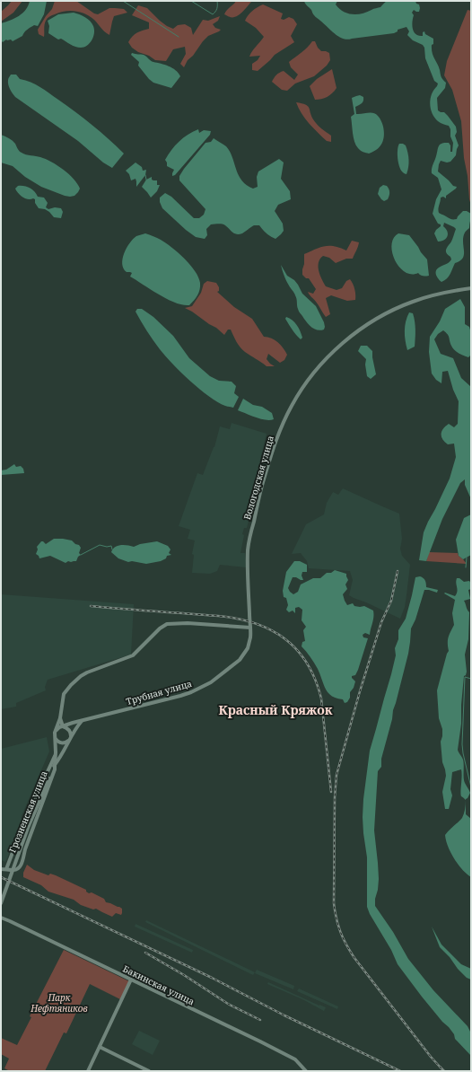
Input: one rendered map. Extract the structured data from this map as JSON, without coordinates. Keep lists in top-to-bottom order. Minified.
{"streets":{"main road":["Вологодская улица","Трубная улица","Грозненская улица","Бакинская улица"]},"crossings":[["Вологодская улица","Трубная улица"]],"districts":["Красный Кряжок"],"parks":["Парк Нефтяников"]}
